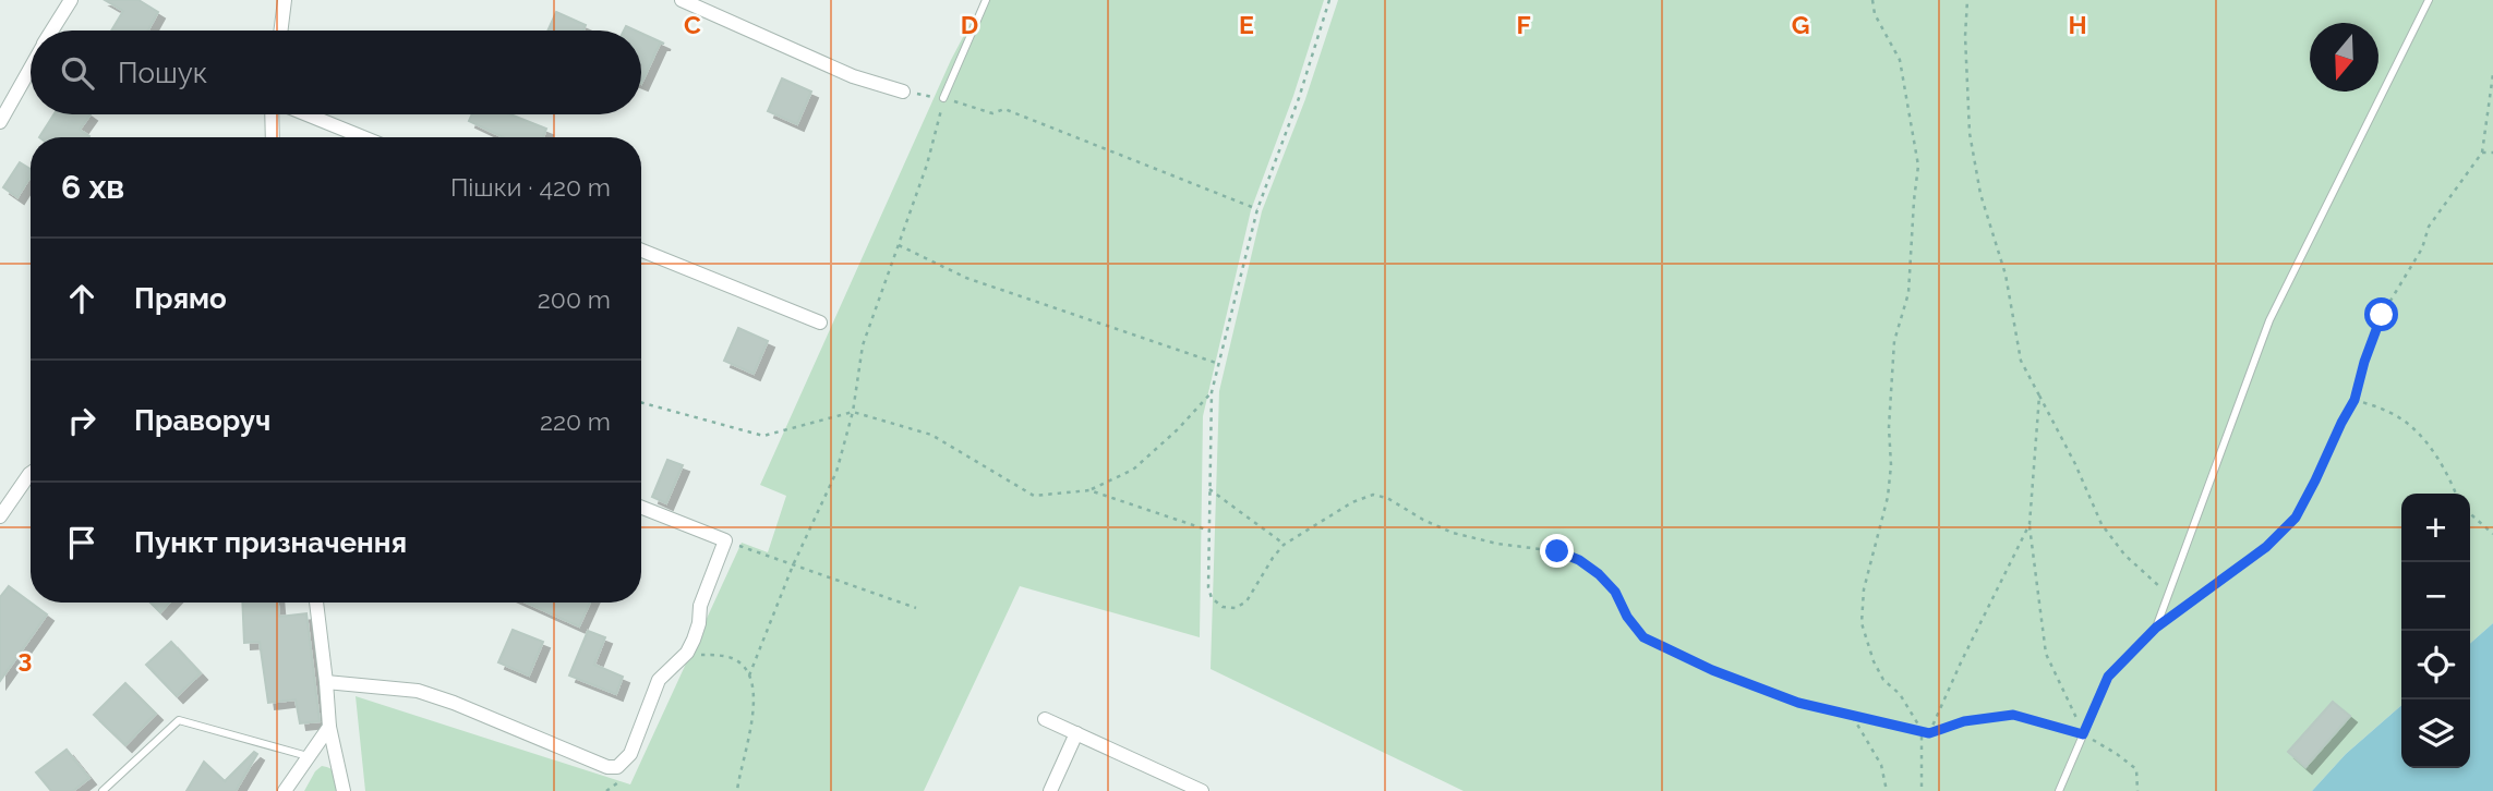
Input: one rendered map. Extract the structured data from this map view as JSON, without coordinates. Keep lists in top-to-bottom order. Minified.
{"north":"bottom","page":{"search":"Пошук","heading":["6 хв","Пішки · 420 m"],"list":[["Прямо","200 m"],["Праворуч","220 m"],"Пункт призначення"],"map_buttons":["+","−"]},"grid":{"columns":["C","D","E","F","G","H"],"rows":["3"]}}
